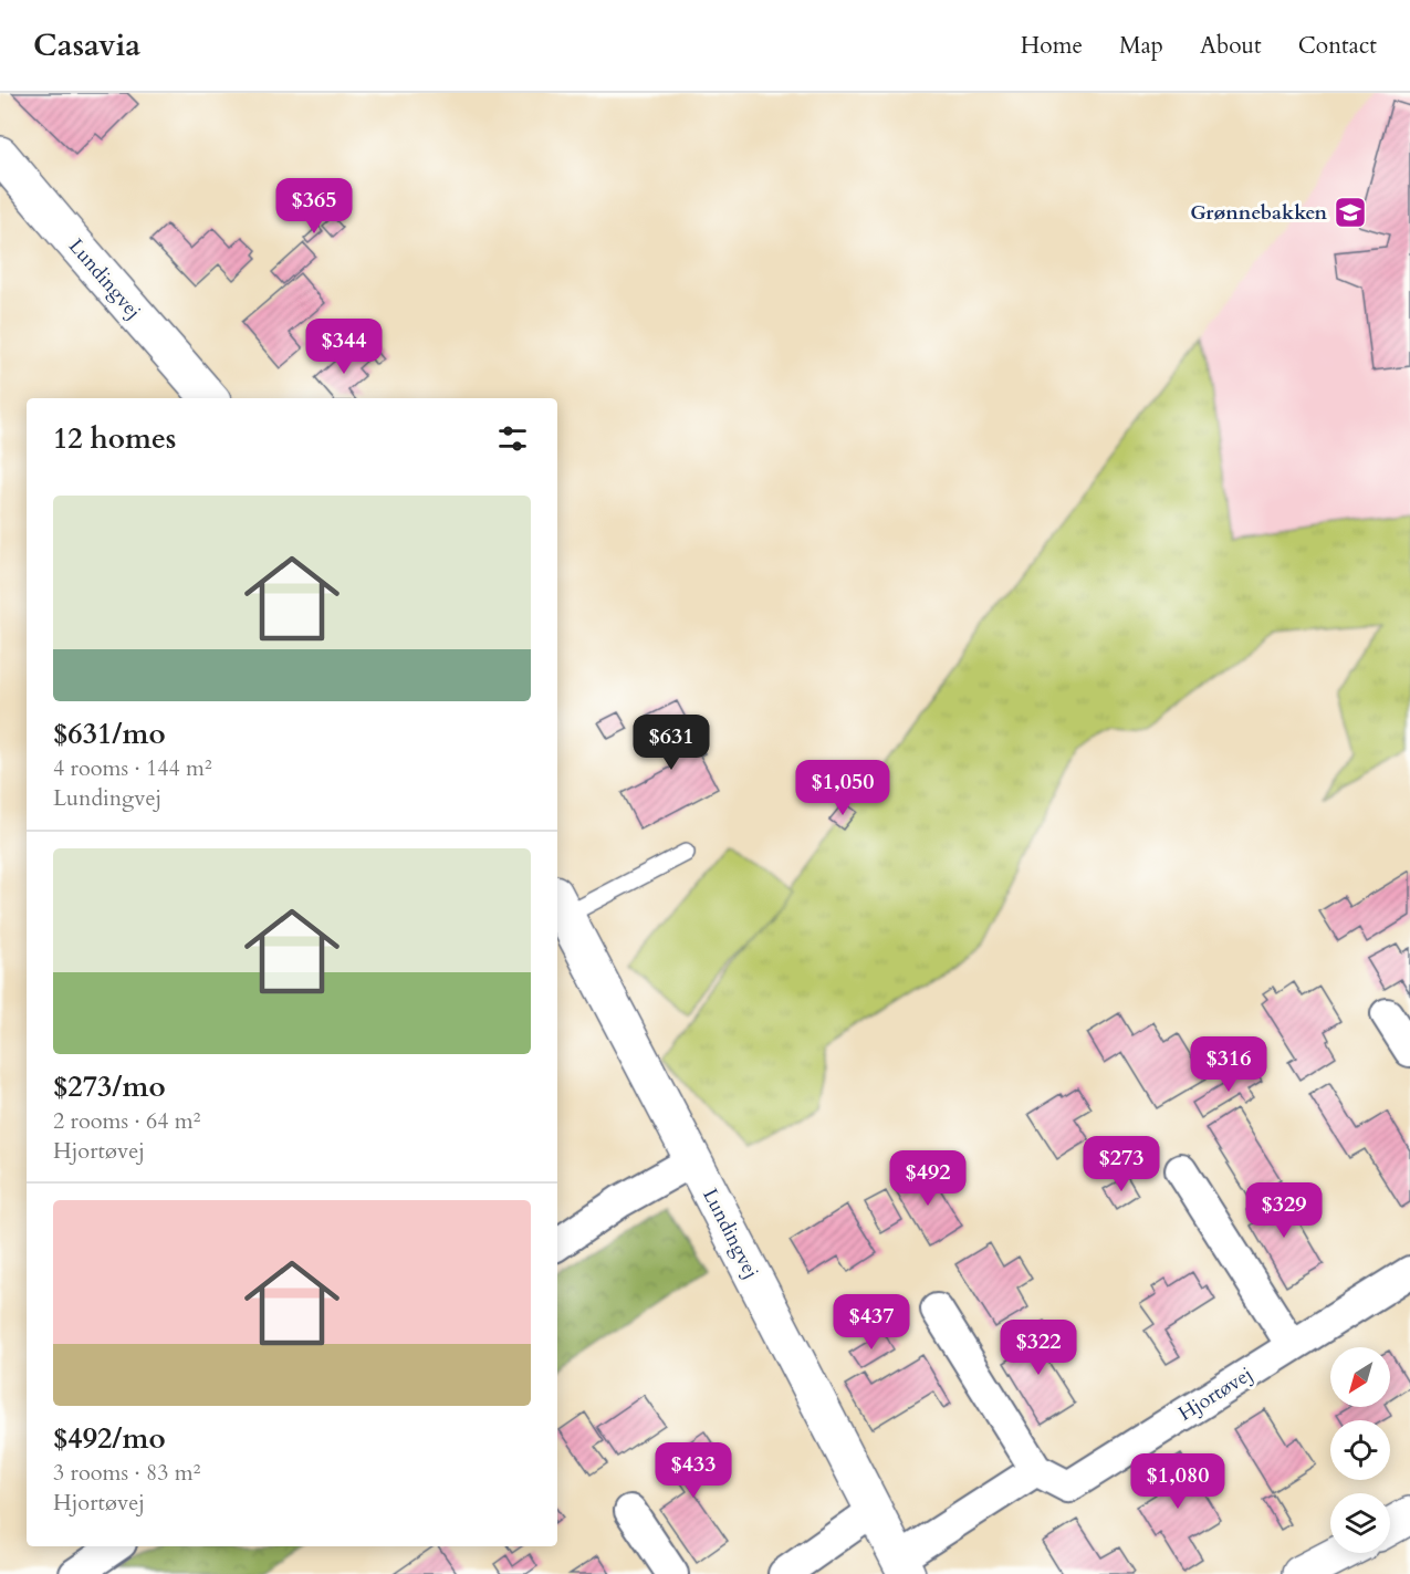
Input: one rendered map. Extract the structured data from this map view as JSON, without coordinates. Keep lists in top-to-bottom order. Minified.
{"streets":{"street":["Lundingvej","Hjortøvej"]},"places":{"school or university":["Grønnebakken"]},"north":"bottom left","page":{"header":"Casavia","nav":["Home","Map","About","Contact"],"price":["$365","$344","$631","$1,050","$316","$273","$492","$329","$437","$322","$433","$1,080"],"heading":"12 homes","list":[{"name":"$631/mo","note":"4 rooms · 144 m² · Lundingvej"},{"name":"$273/mo","note":"2 rooms · 64 m² · Hjortøvej"},{"name":"$492/mo","note":"3 rooms · 83 m² · Hjortøvej"}]}}
